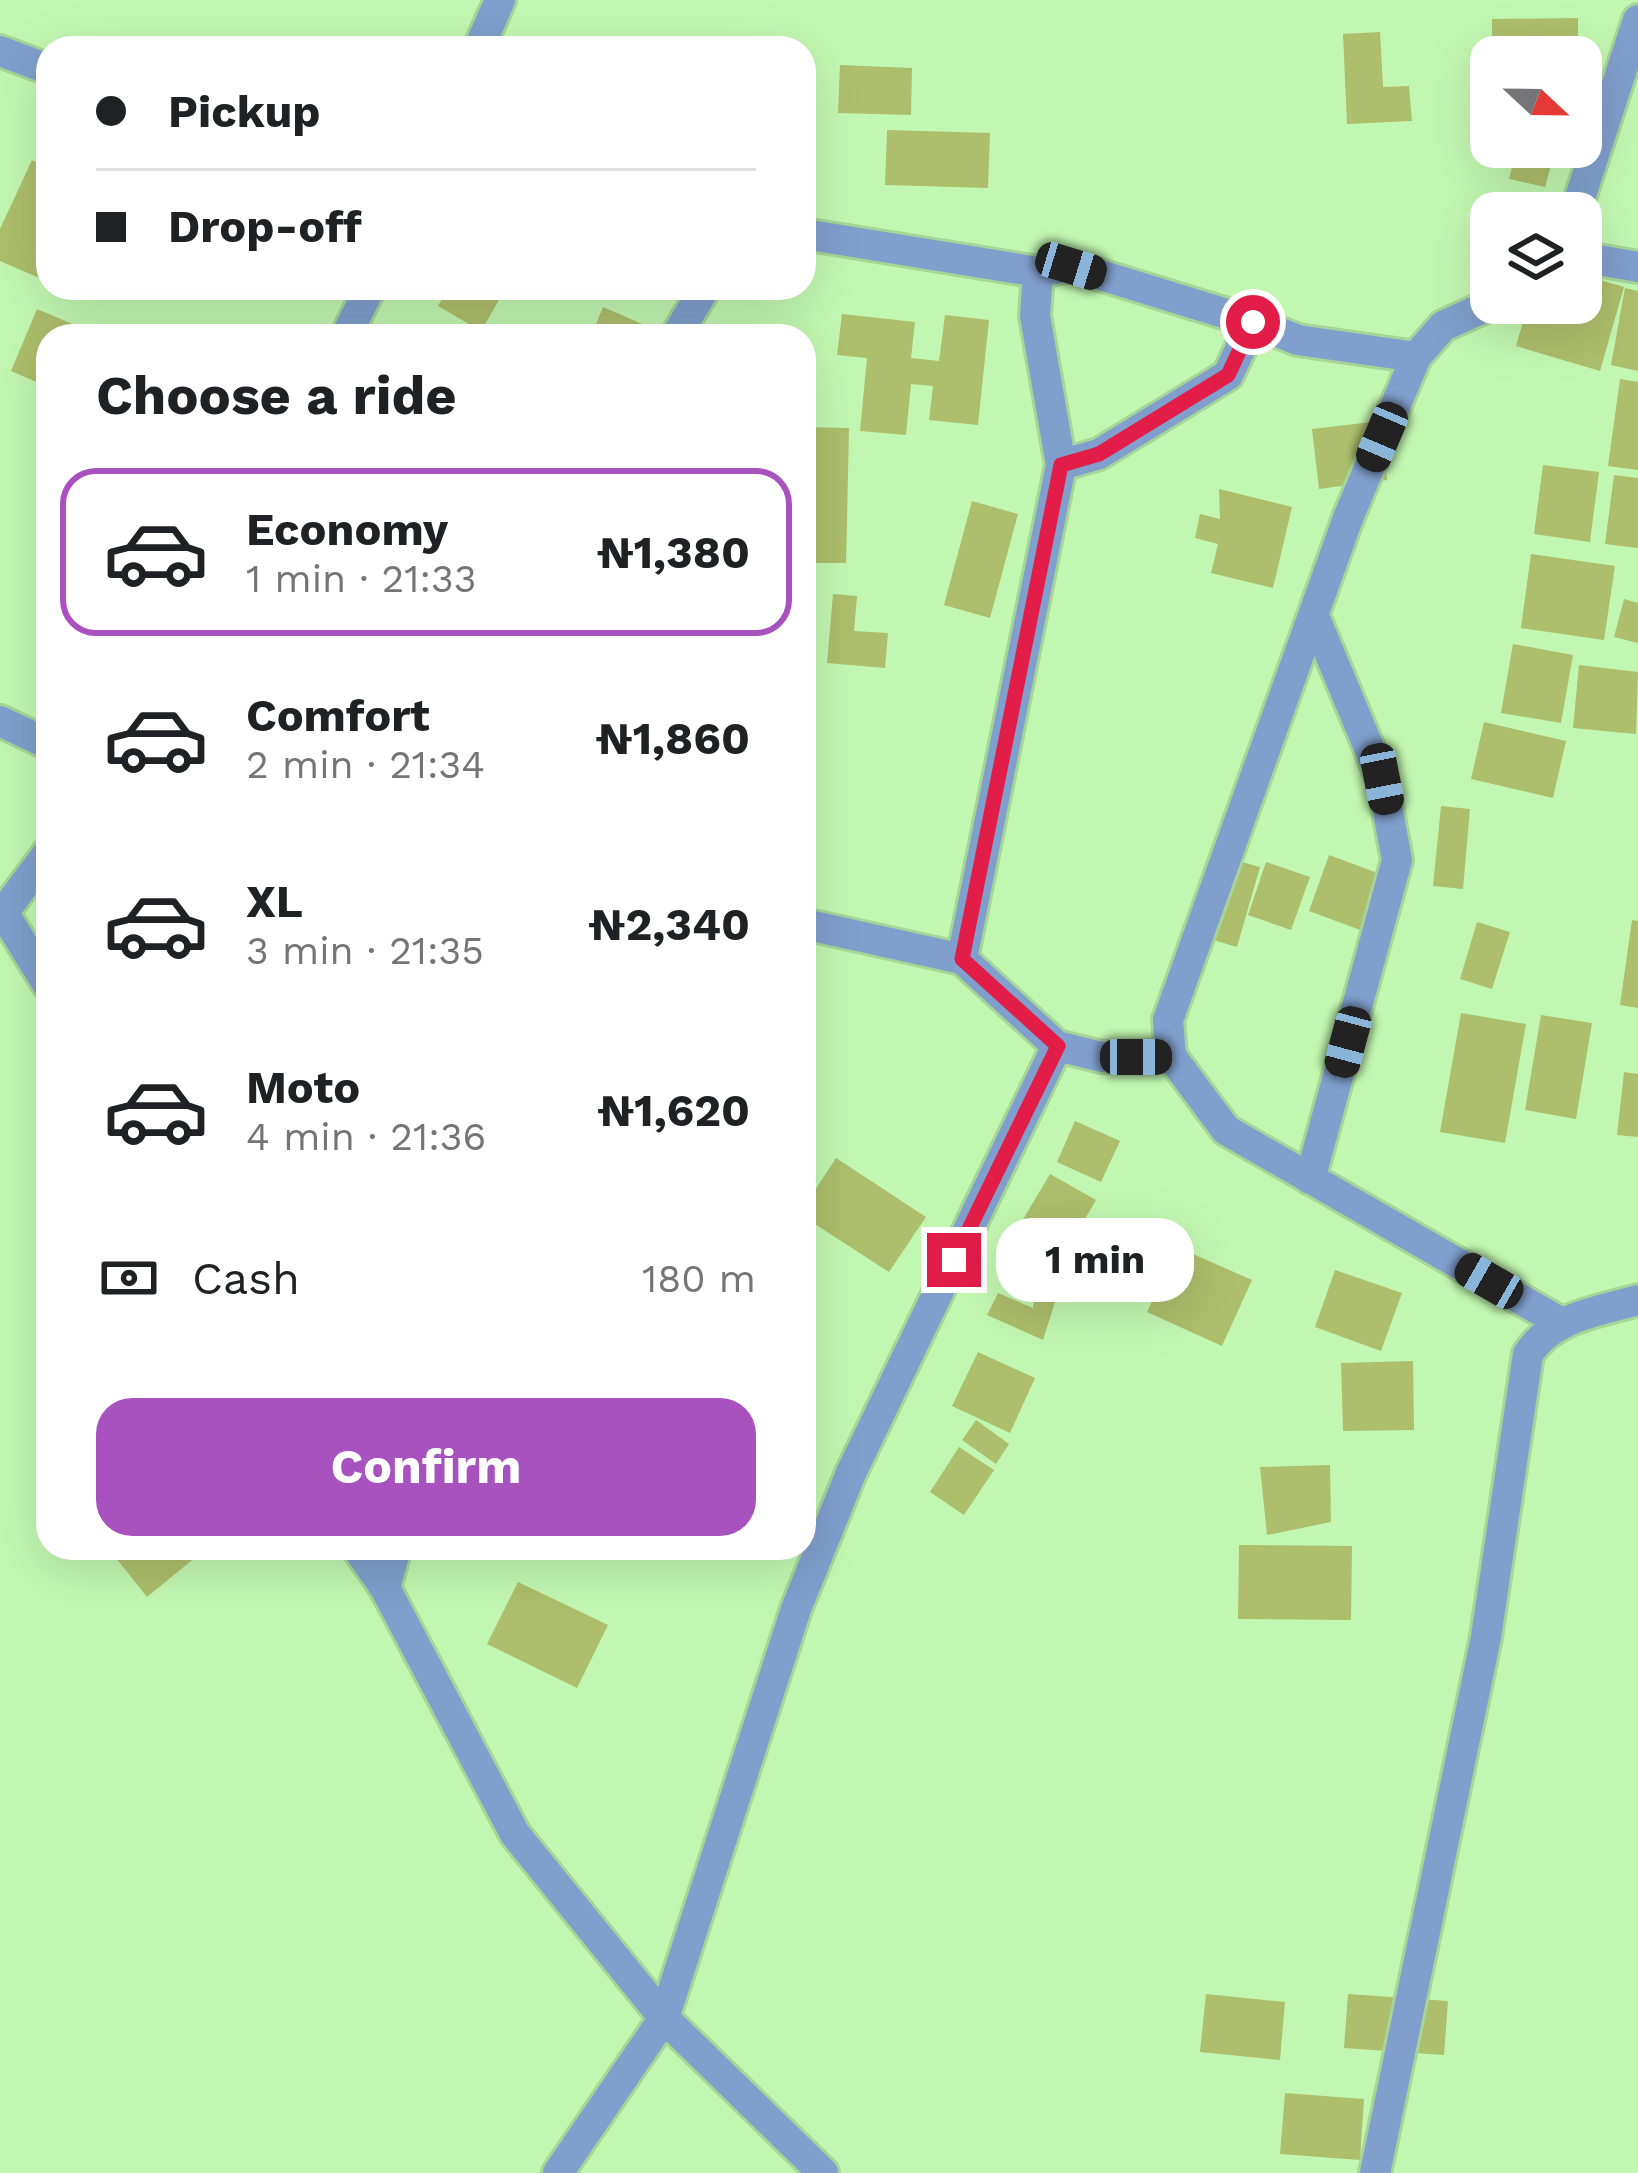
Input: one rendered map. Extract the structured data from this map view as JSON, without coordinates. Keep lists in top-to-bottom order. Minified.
{"north":"right","page":{"banner":["Pickup","Drop-off"],"heading":"Choose a ride","list":[{"name":"Economy","note":"1 min · 21:33","value":"₦1,380"},{"name":"Comfort","note":"2 min · 21:34","value":"₦1,860"},{"name":"XL","note":"3 min · 21:35","value":"₦2,340"},{"name":"Moto","note":"4 min · 21:36","value":"₦1,620"}],"pay":["Cash","180 m"],"bubble":"1 min","buttons":"Confirm"}}
